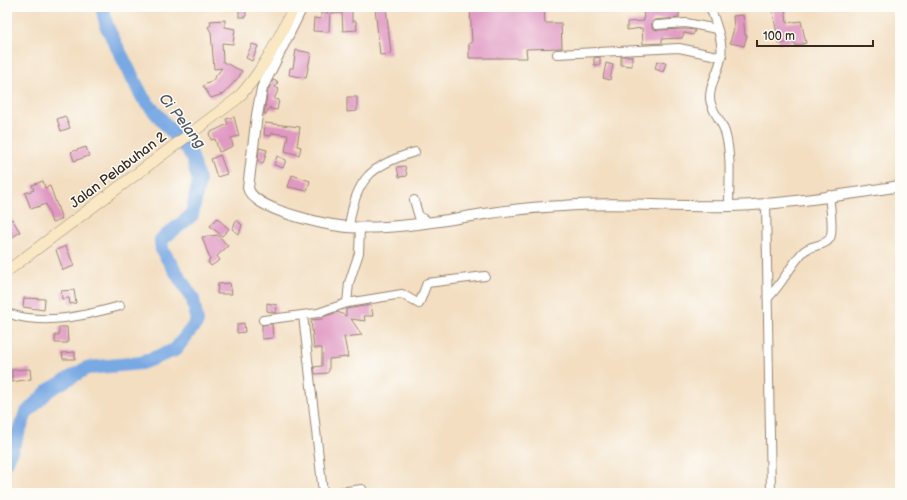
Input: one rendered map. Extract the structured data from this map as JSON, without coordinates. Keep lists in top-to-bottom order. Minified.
{"streets":{"main road":["Jalan Pelabuhan 2"]},"water":["Ci Pelang"],"scale_bar":"100 m"}
